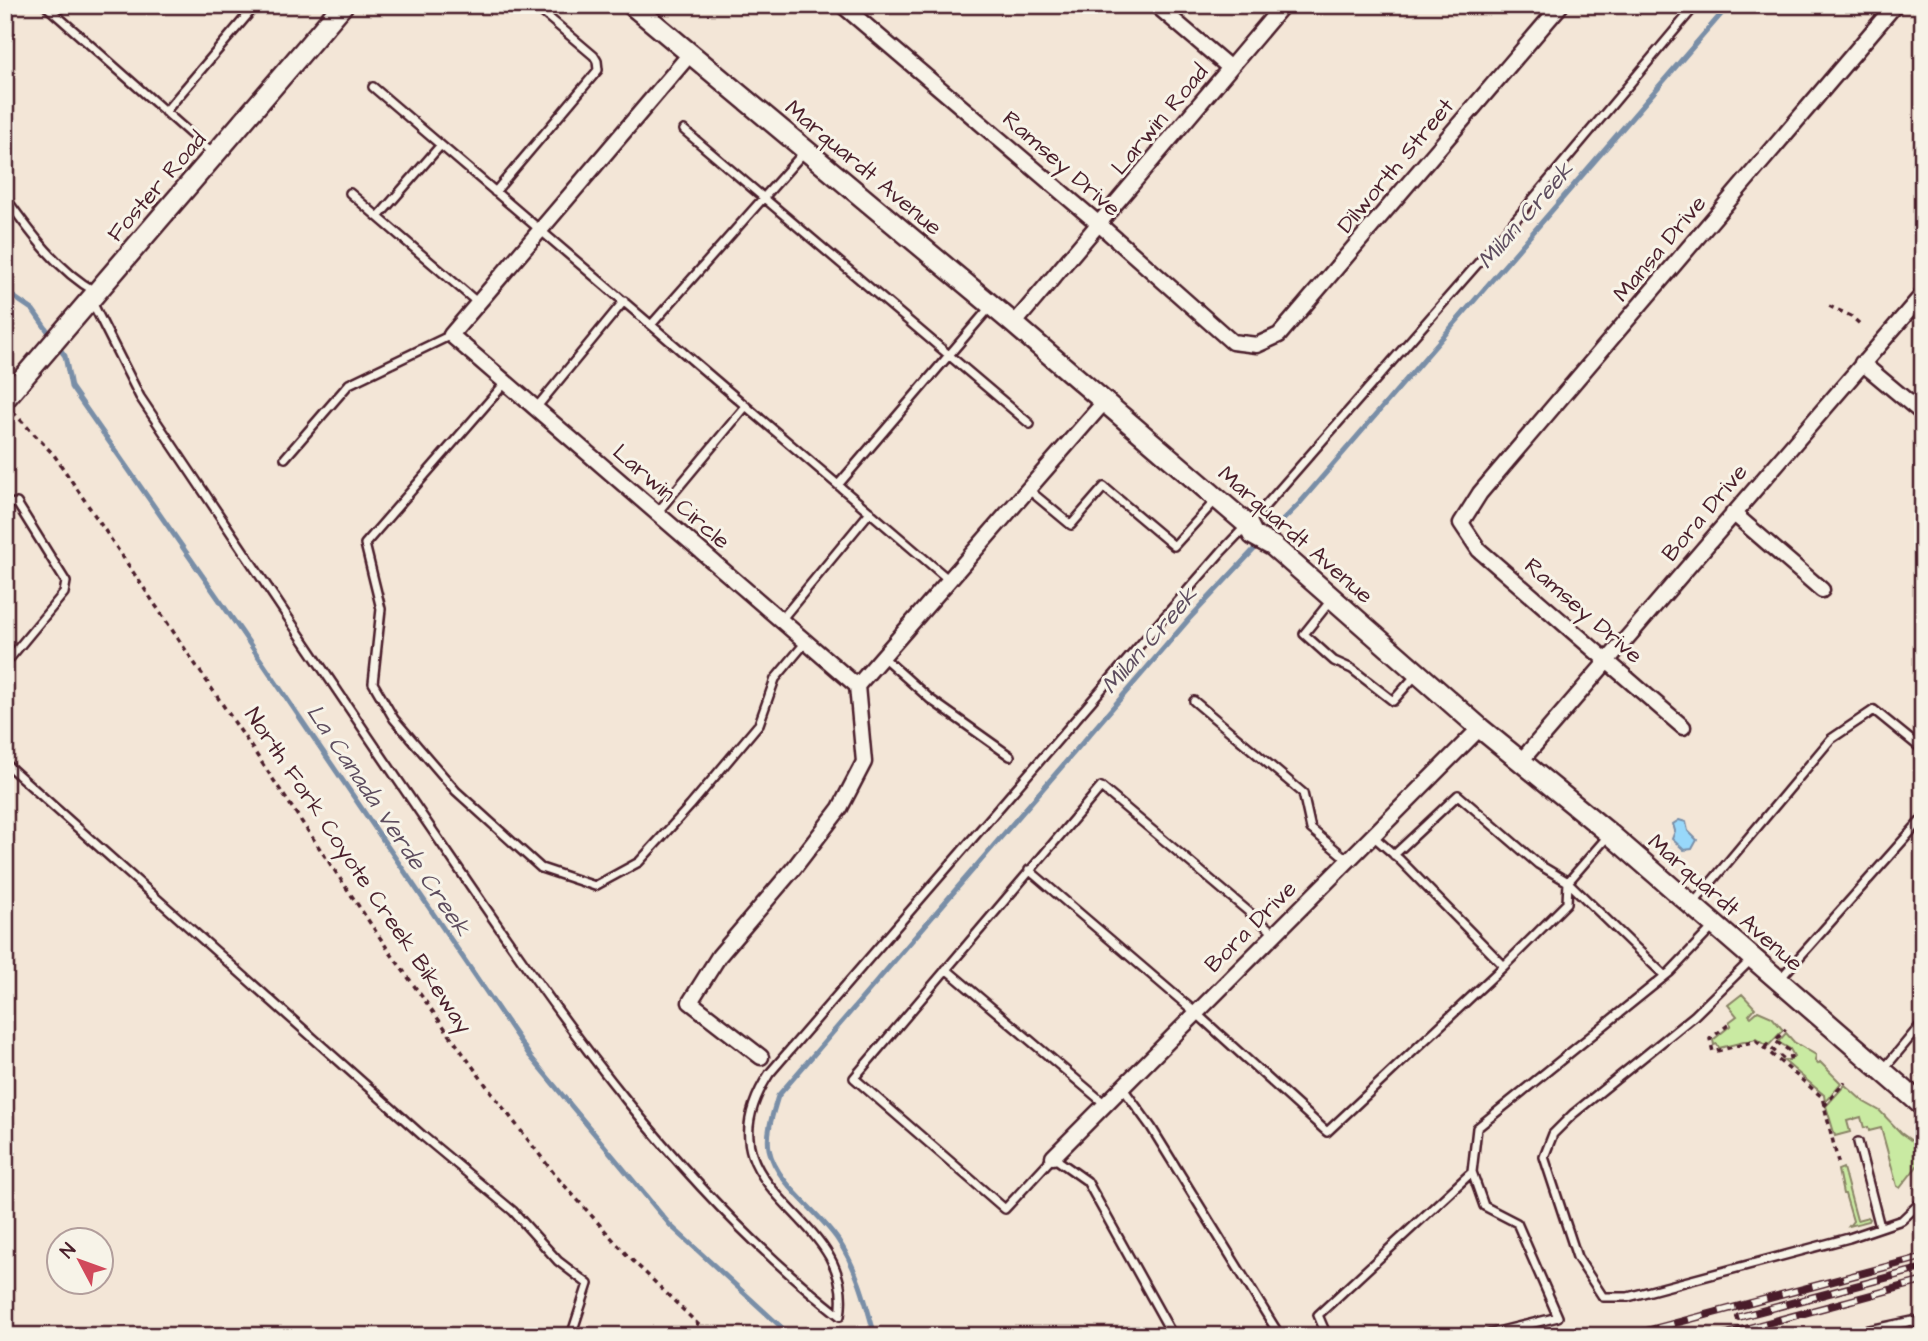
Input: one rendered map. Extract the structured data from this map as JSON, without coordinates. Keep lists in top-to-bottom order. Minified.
{"streets":{"street":["Larwin Road","Ramsey Drive","Dilworth Street","Marquardt Avenue","Foster Road","Mansa Drive","Larwin Circle","Bora Drive"],"path":["North Fork Coyote Creek Bikeway"]},"crossings":[["Larwin Road","Ramsey Drive"],["Larwin Road","Marquardt Avenue"],["Ramsey Drive","Dilworth Street"],["Ramsey Drive","Mansa Drive"],["Ramsey Drive","Bora Drive"],["Marquardt Avenue","Bora Drive"],["Foster Road","North Fork Coyote Creek Bikeway"]],"water":["Milan Creek","La Canada Verde Creek"],"north":"top left"}
